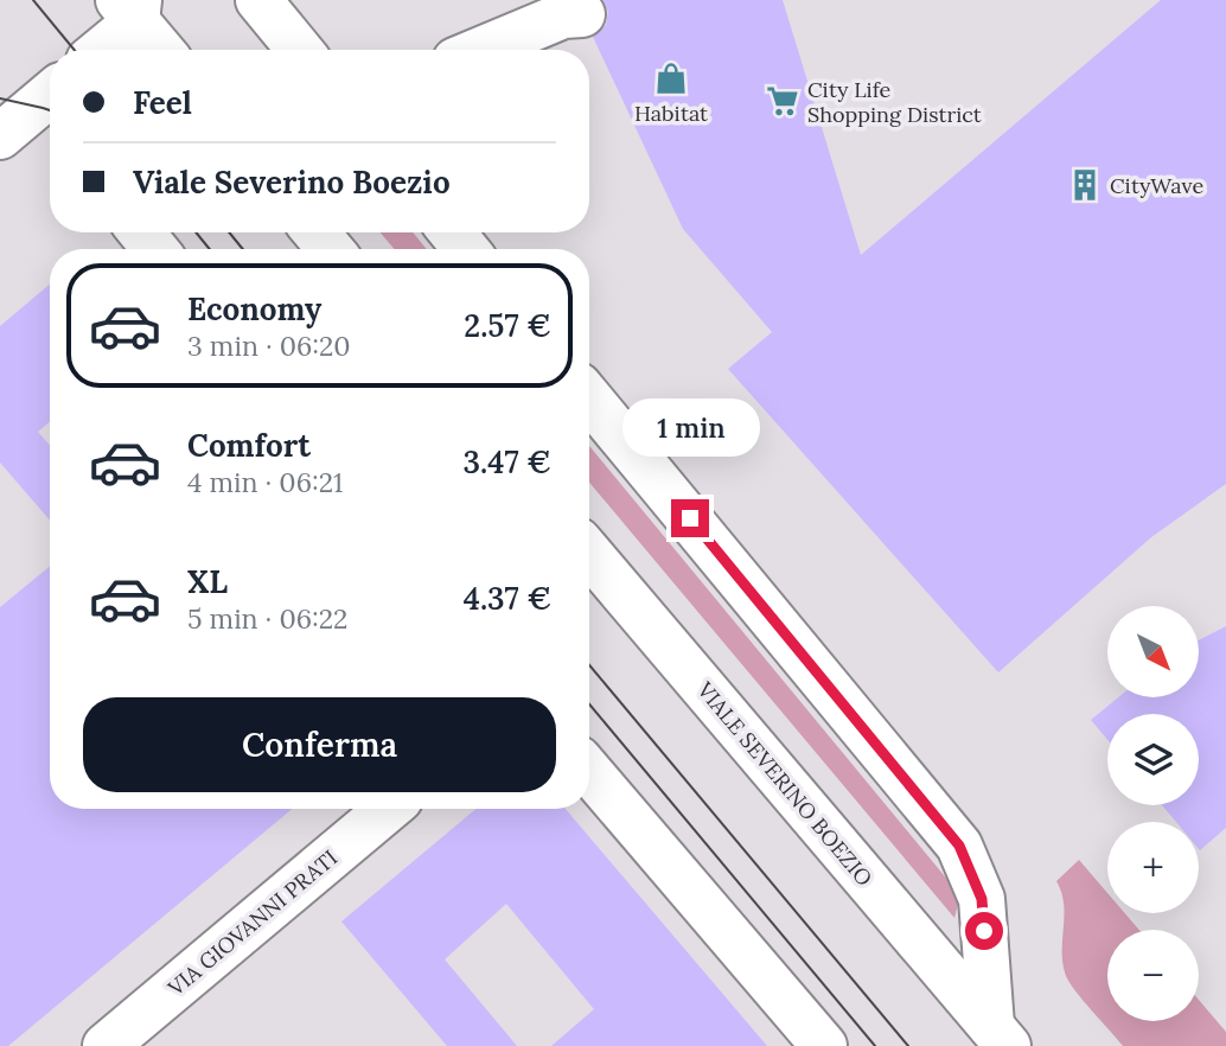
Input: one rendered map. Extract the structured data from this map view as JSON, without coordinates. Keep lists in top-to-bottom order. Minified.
{"streets":{"street":["VIALE SEVERINO BOEZIO","VIA GIOVANNI PRATI"]},"places":{"shop":["Habitat"],"supermarket":["City Life Shopping District"],"building":["CityWave"]},"north":"bottom right","page":{"banner":["Feel","Viale Severino Boezio"],"list":[{"name":"Economy","note":"3 min · 06:20","value":"2.57 €"},{"name":"Comfort","note":"4 min · 06:21","value":"3.47 €"},{"name":"XL","note":"5 min · 06:22","value":"4.37 €"}],"bubble":"1 min","map_buttons":["+","−"],"buttons":"Conferma"}}
